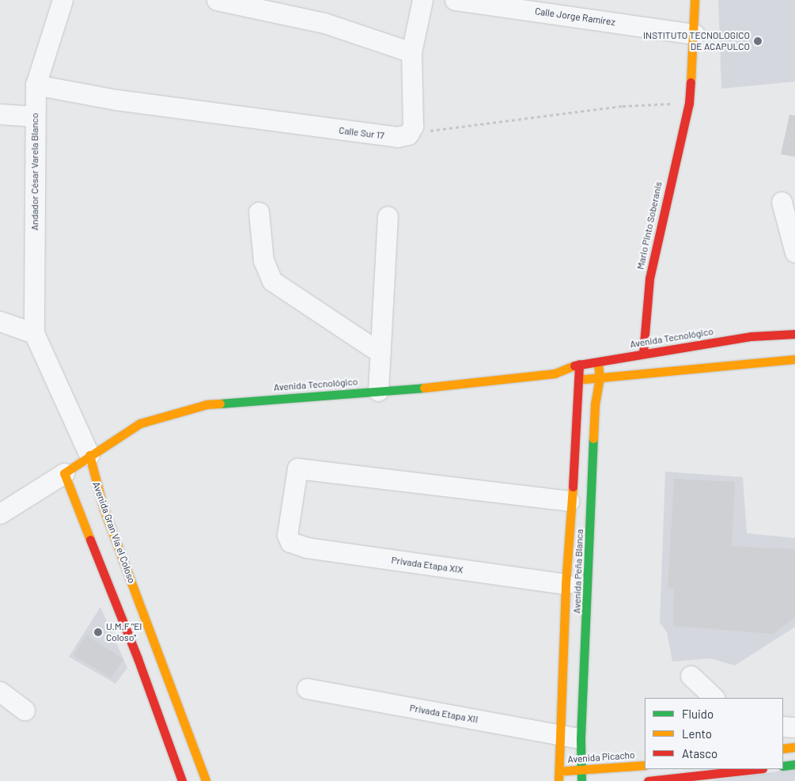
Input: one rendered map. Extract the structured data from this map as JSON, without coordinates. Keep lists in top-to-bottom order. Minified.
{"streets":{"main road":["Mario Pinto Soberanis","Avenida Tecnológico","Avenida Gran Vía el Coloso","Avenida Peña Blanca","Avenida Picacho"],"street":["Calle Jorge Ramírez","Calle Sur 17","Andador César Varela Blanco","Privada Etapa XIX","Privada Etapa XII"]},"crossings":[["Calle Jorge Ramírez","Mario Pinto Soberanis"],["Calle Sur 17","Andador César Varela Blanco"],["Andador César Varela Blanco","Avenida Gran Vía el Coloso"],["Mario Pinto Soberanis","Avenida Tecnológico"],["Avenida Tecnológico","Avenida Gran Vía el Coloso"],["Avenida Tecnológico","Avenida Peña Blanca"],["Privada Etapa XIX","Avenida Peña Blanca"],["Avenida Peña Blanca","Privada Etapa XII"],["Avenida Peña Blanca","Avenida Picacho"]],"places":["INSTITUTO TECNOLOGICO DE ACAPULCO","U.M.F \"El Coloso\""],"legend":["Fluido","Lento","Atasco"]}
